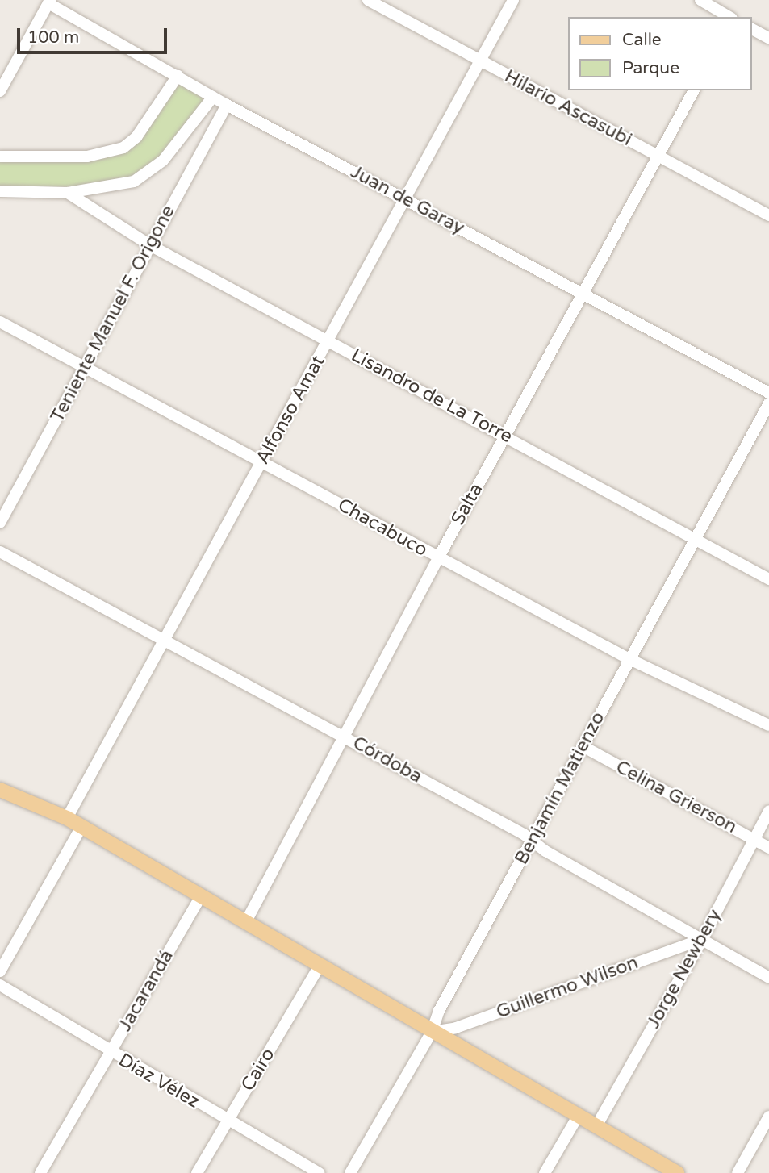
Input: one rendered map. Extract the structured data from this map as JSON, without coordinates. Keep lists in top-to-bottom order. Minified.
{"streets":{"street":["Hilario Ascasubi","Juan de Garay","Teniente Manuel F. Origone","Lisandro de La Torre","Alfonso Amat","Salta","Chacabuco","Córdoba","Benjamín Matienzo","Celina Grierson","Jorge Newbery","Guillermo Wilson","Jacarandá","Cairo","Díaz Vélez"]},"crossings":[["Hilario Ascasubi","Alfonso Amat"],["Hilario Ascasubi","Salta"],["Juan de Garay","Teniente Manuel F. Origone"],["Juan de Garay","Alfonso Amat"],["Juan de Garay","Salta"],["Teniente Manuel F. Origone","Lisandro de La Torre"],["Teniente Manuel F. Origone","Chacabuco"],["Lisandro de La Torre","Alfonso Amat"],["Lisandro de La Torre","Salta"],["Lisandro de La Torre","Benjamín Matienzo"],["Alfonso Amat","Chacabuco"],["Alfonso Amat","Córdoba"],["Salta","Chacabuco"],["Salta","Córdoba"],["Chacabuco","Benjamín Matienzo"],["Córdoba","Benjamín Matienzo"],["Córdoba","Jorge Newbery"],["Córdoba","Guillermo Wilson"],["Benjamín Matienzo","Celina Grierson"],["Benjamín Matienzo","Guillermo Wilson"],["Celina Grierson","Jorge Newbery"],["Jorge Newbery","Guillermo Wilson"],["Jacarandá","Díaz Vélez"],["Cairo","Díaz Vélez"]],"legend":["Calle","Parque"],"scale_bar":"100 m"}
